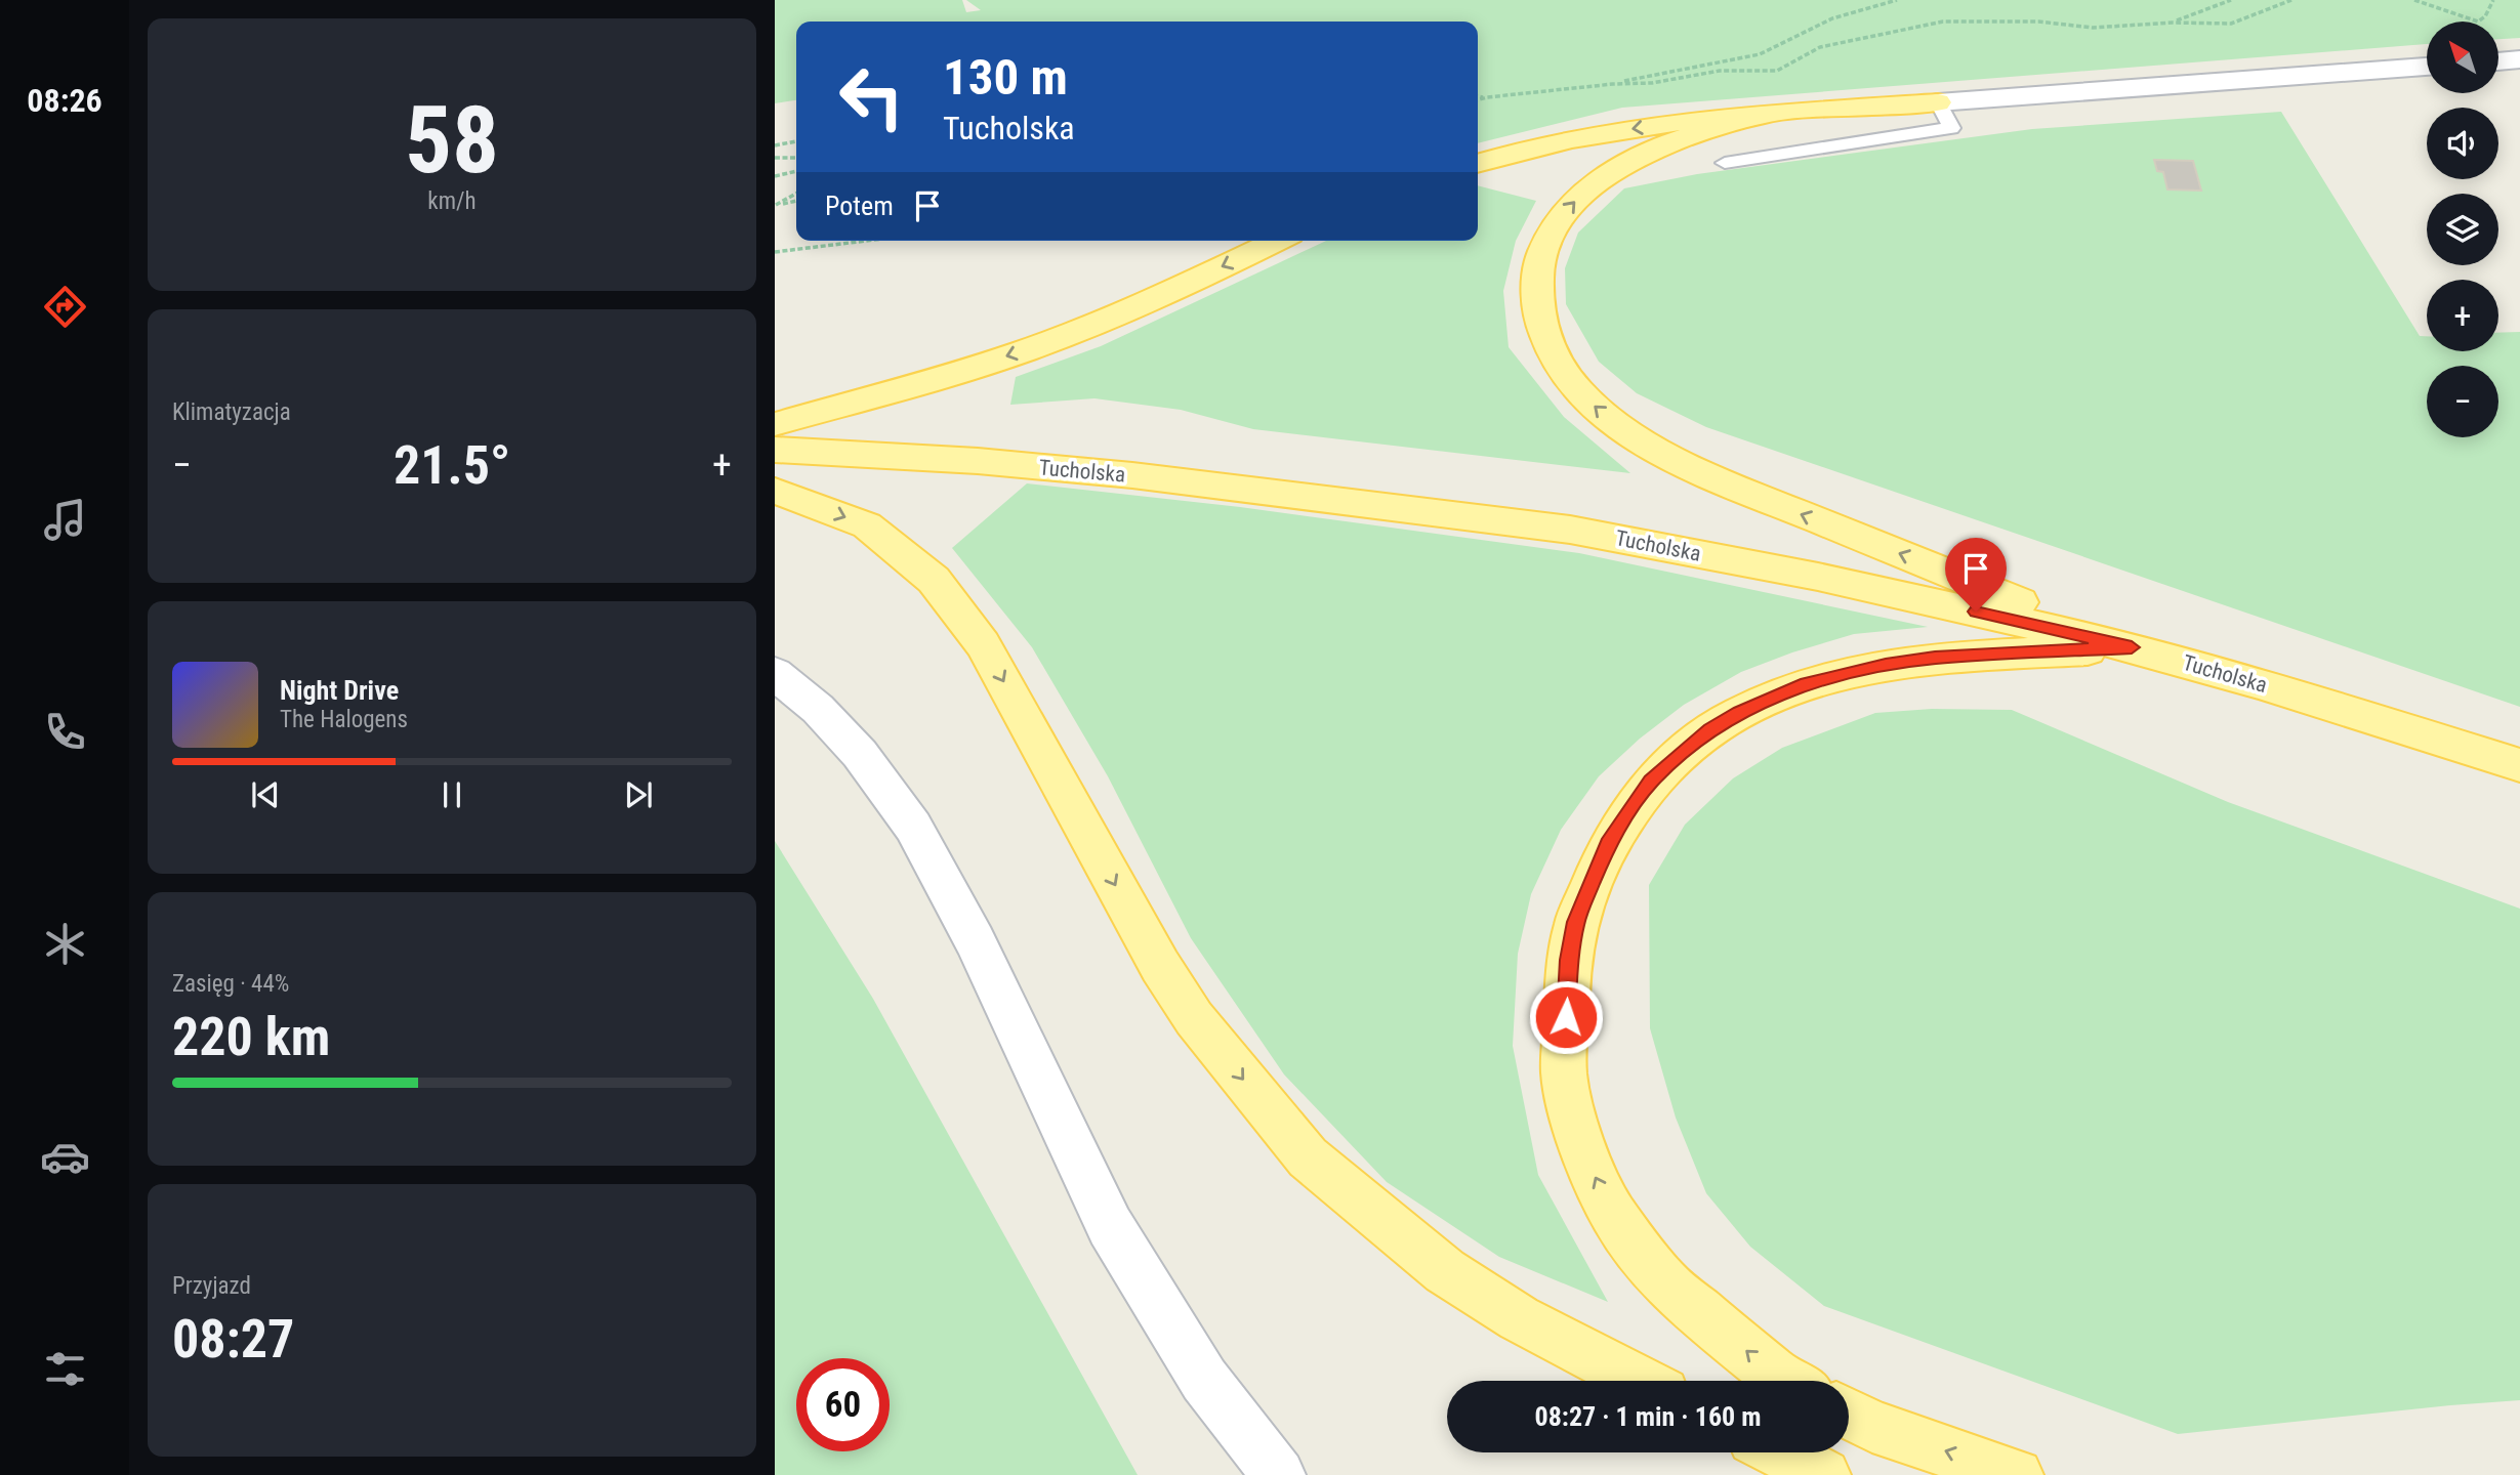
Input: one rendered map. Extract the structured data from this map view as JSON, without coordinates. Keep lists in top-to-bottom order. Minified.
{"streets":{"main road":["Tucholska"]},"north":"top left","page":{"tabs":"08:26","tile":[["58","km/h"],"Klimatyzacja",["Zasięg · 44%","220 km"],["Przyjazd","08:27"]],"map_buttons":["+","−"],"turn":["130 m","Tucholska"],"then":"Potem","heat":["−","21.5°","+"],"song":["Night Drive","The Halogens"],"limit":"60","trip":"08:27 · 1 min · 160 m"}}
